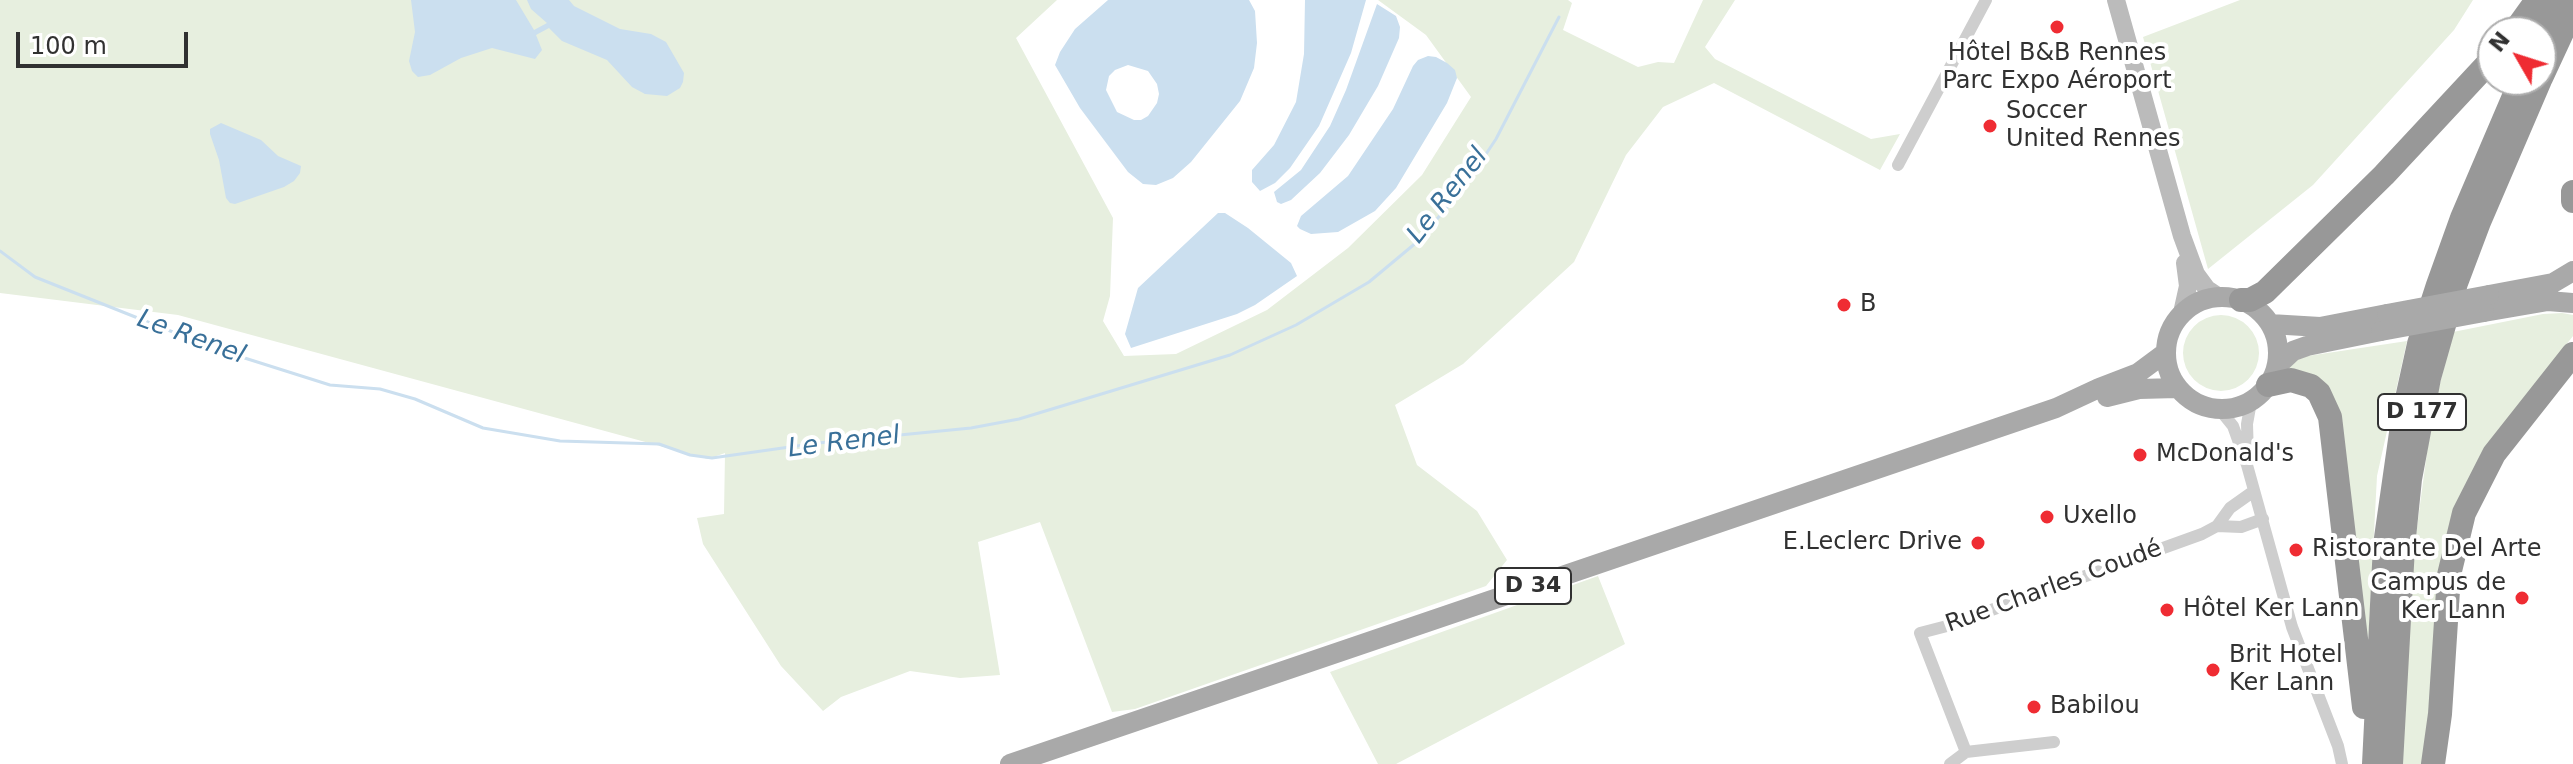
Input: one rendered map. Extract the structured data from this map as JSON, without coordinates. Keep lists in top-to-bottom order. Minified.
{"streets":{"highway":["D 177"],"main road":["D 34"],"street":["Rue Charles Coudé"]},"water":["Le Renel"],"places":["Hôtel B&B Rennes Parc Expo Aéroport","Soccer United Rennes","B","McDonald's","Uxello","E.Leclerc Drive","Ristorante Del Arte","Campus de Ker Lann","Hôtel Ker Lann","Brit Hotel Ker Lann","Babilou"],"scale_bar":"100 m","north":"top left"}
